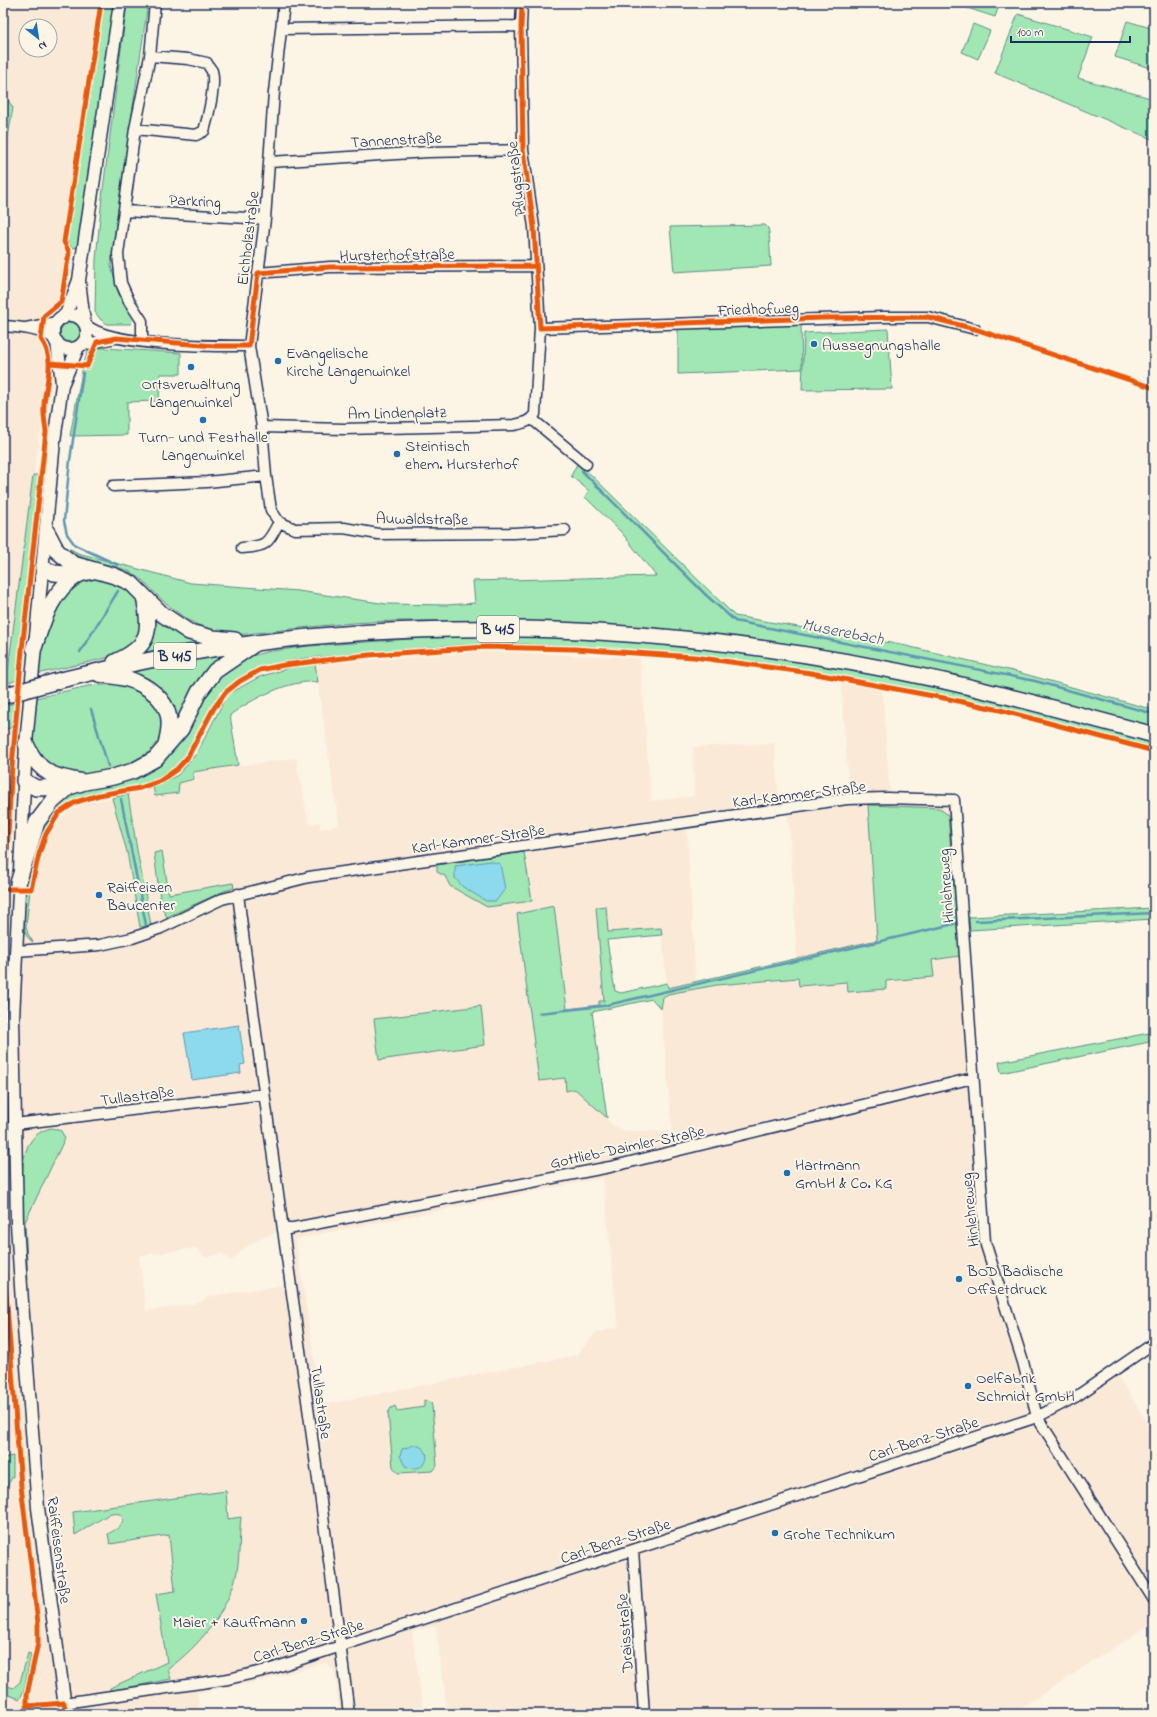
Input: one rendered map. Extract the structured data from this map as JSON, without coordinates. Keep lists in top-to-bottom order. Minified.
{"streets":{"main road":["B 415"],"street":["Tannenstraße","Pflugstraße","Parkring","Eichholzstraße","Hursterhofstraße","Friedhofweg","Am Lindenplatz","Auwaldstraße","Karl-Kammer-Straße","Hinlehreweg","Tullastraße","Gottlieb-Daimler-Straße","Carl-Benz-Straße","Raiffeisenstraße","Draisstraße"]},"crossings":[["Tannenstraße","Pflugstraße"],["Tannenstraße","Eichholzstraße"],["Pflugstraße","Hursterhofstraße"],["Pflugstraße","Friedhofweg"],["Pflugstraße","Am Lindenplatz"],["Parkring","Eichholzstraße"],["Eichholzstraße","Hursterhofstraße"],["Eichholzstraße","Am Lindenplatz"],["Karl-Kammer-Straße","Hinlehreweg"],["Karl-Kammer-Straße","Tullastraße"],["Karl-Kammer-Straße","Raiffeisenstraße"],["Hinlehreweg","Gottlieb-Daimler-Straße"],["Hinlehreweg","Carl-Benz-Straße"],["Tullastraße","Gottlieb-Daimler-Straße"],["Tullastraße","Carl-Benz-Straße"],["Tullastraße","Raiffeisenstraße"],["Carl-Benz-Straße","Raiffeisenstraße"],["Carl-Benz-Straße","Draisstraße"]],"water":["Muserebach"],"places":["Aussegnungshalle","Evangelische Kirche Langenwinkel","Ortsverwaltung Langenwinkel","Turn- und Festhalle Langenwinkel","Steintisch ehem. Hursterhof","Raiffeisen Baucenter","Hartmann GmbH & Co. KG","BOD Badische Offsetdruck","Oelfabrik Schmidt GmbH","Grohe Technikum","Maier + Kauffmann"],"scale_bar":"100 m","north":"bottom right"}
